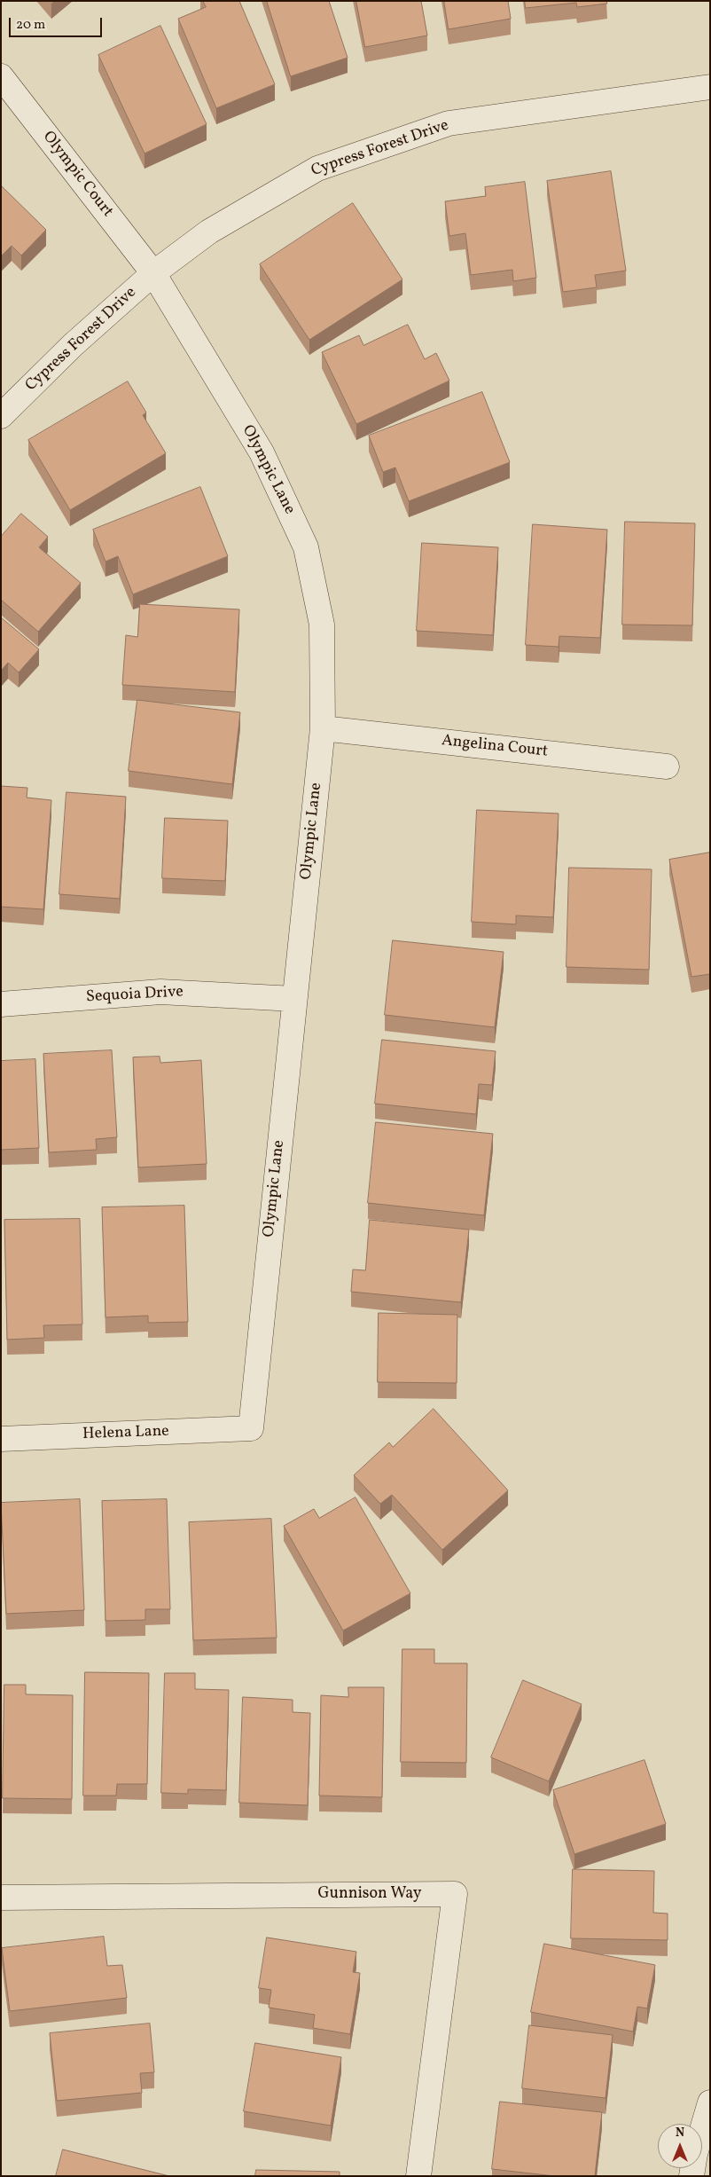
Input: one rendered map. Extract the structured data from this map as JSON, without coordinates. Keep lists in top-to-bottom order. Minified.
{"streets":{"street":["Cypress Forest Drive","Olympic Court","Olympic Lane","Angelina Court","Sequoia Drive","Helena Lane","Gunnison Way"]},"crossings":[["Cypress Forest Drive","Olympic Court"],["Cypress Forest Drive","Olympic Lane"],["Olympic Court","Olympic Lane"],["Olympic Lane","Angelina Court"],["Olympic Lane","Sequoia Drive"],["Olympic Lane","Helena Lane"]],"scale_bar":"20 m","north":"top"}
